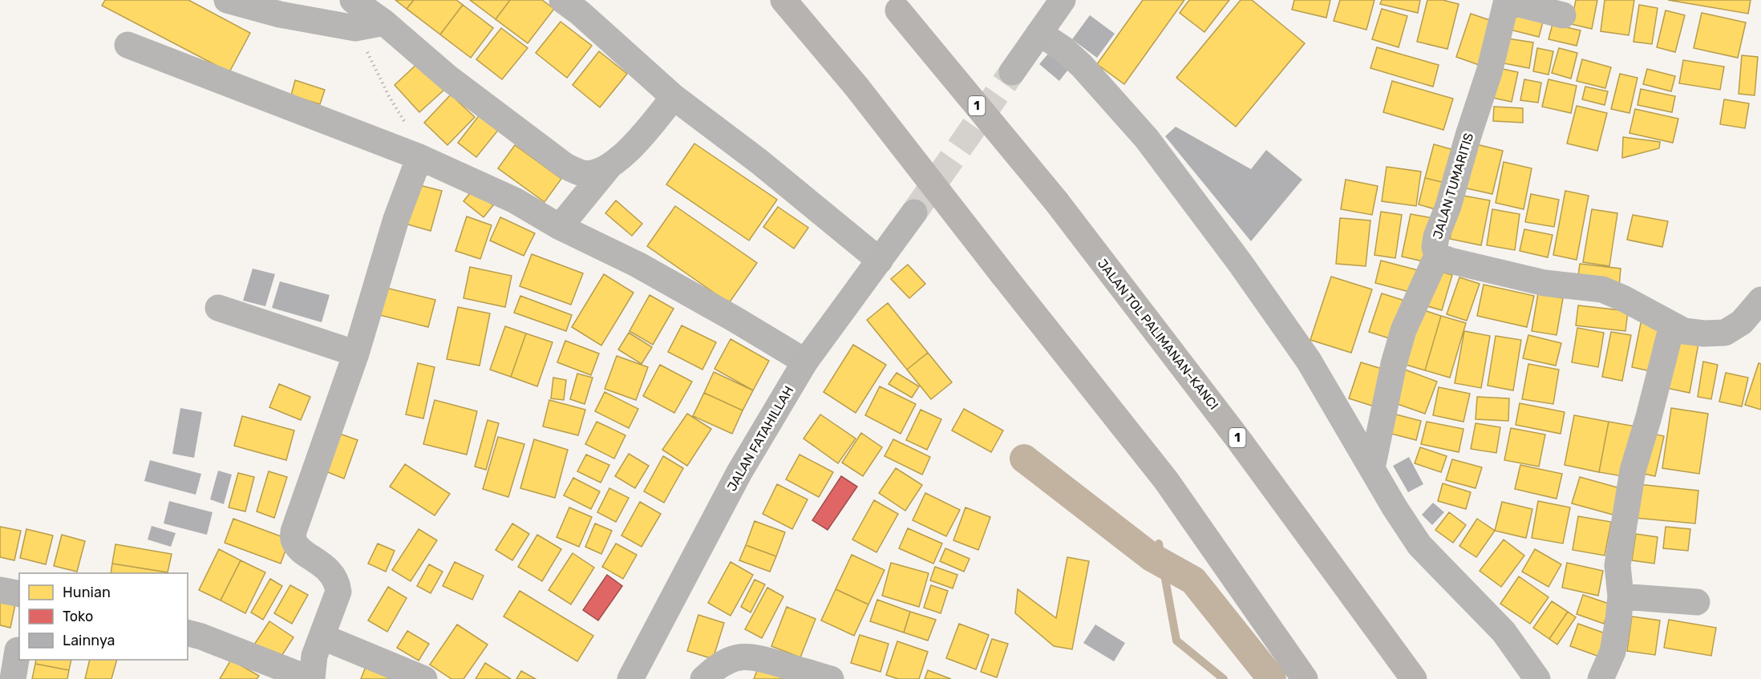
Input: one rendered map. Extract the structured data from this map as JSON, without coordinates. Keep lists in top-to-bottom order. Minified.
{"streets":{"highway":["1","JALAN TOL PALIMANAN–KANCI"],"street":["JALAN TUMARITIS","JALAN FATAHILLAH"]},"legend":["Hunian","Toko","Lainnya"]}
